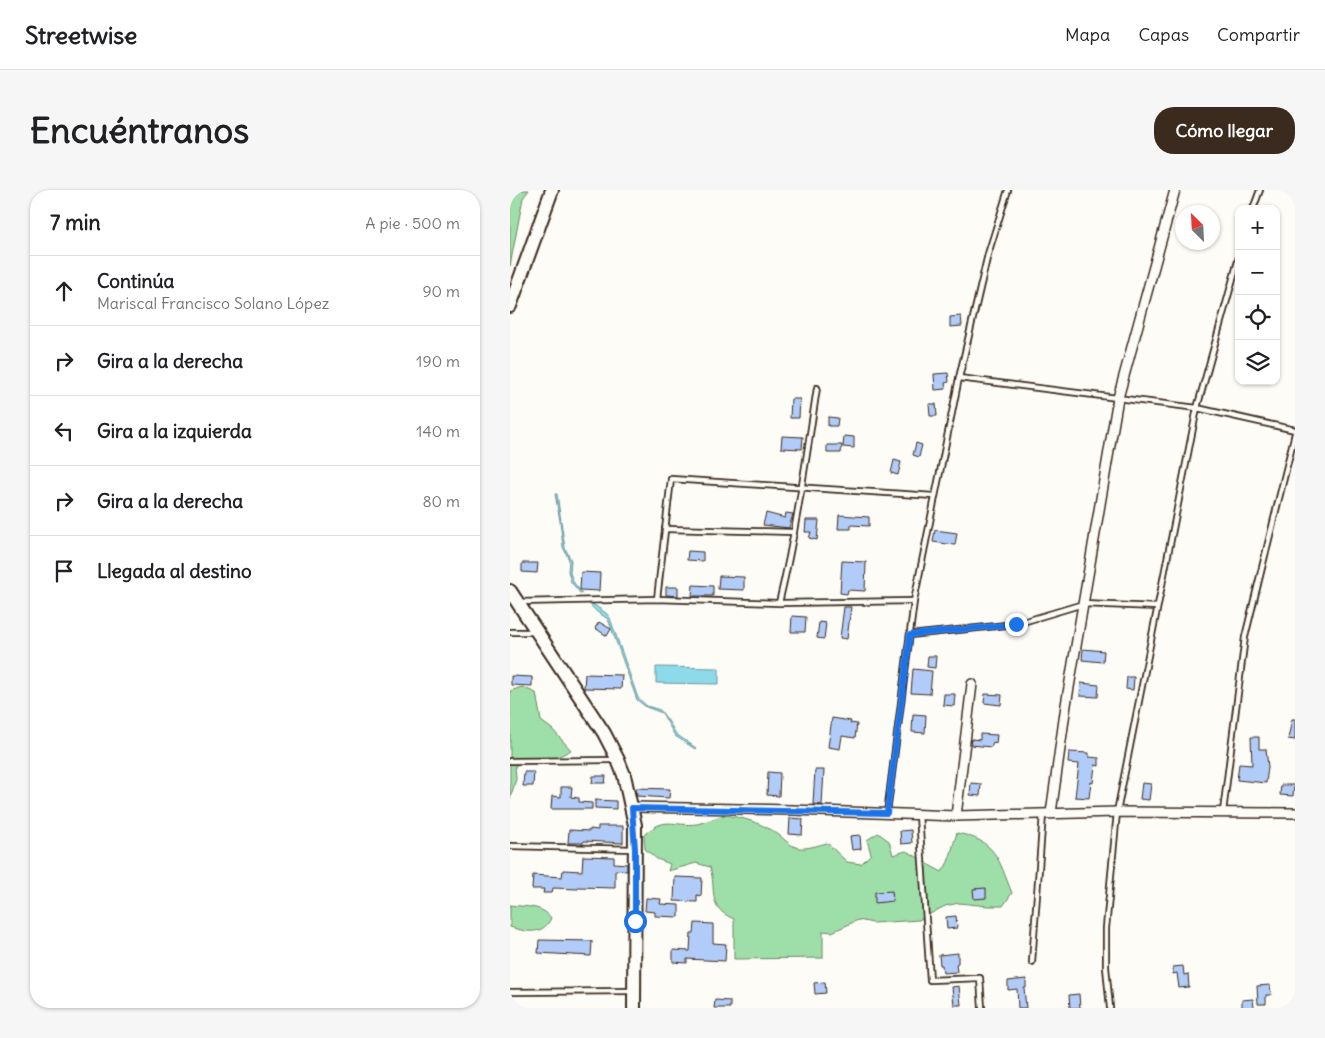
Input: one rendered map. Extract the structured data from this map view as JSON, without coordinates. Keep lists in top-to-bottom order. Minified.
{"north":"top left","page":{"header":"Streetwise","nav":["Mapa","Capas","Compartir"],"buttons":"Cómo llegar","title":"Encuéntranos","heading":["7 min","A pie · 500 m"],"map_buttons":["+","−"],"list":[["Continúa","Mariscal Francisco Solano López","90 m"],["Gira a la derecha","190 m"],["Gira a la izquierda","140 m"],["Gira a la derecha","80 m"],"Llegada al destino"]}}
